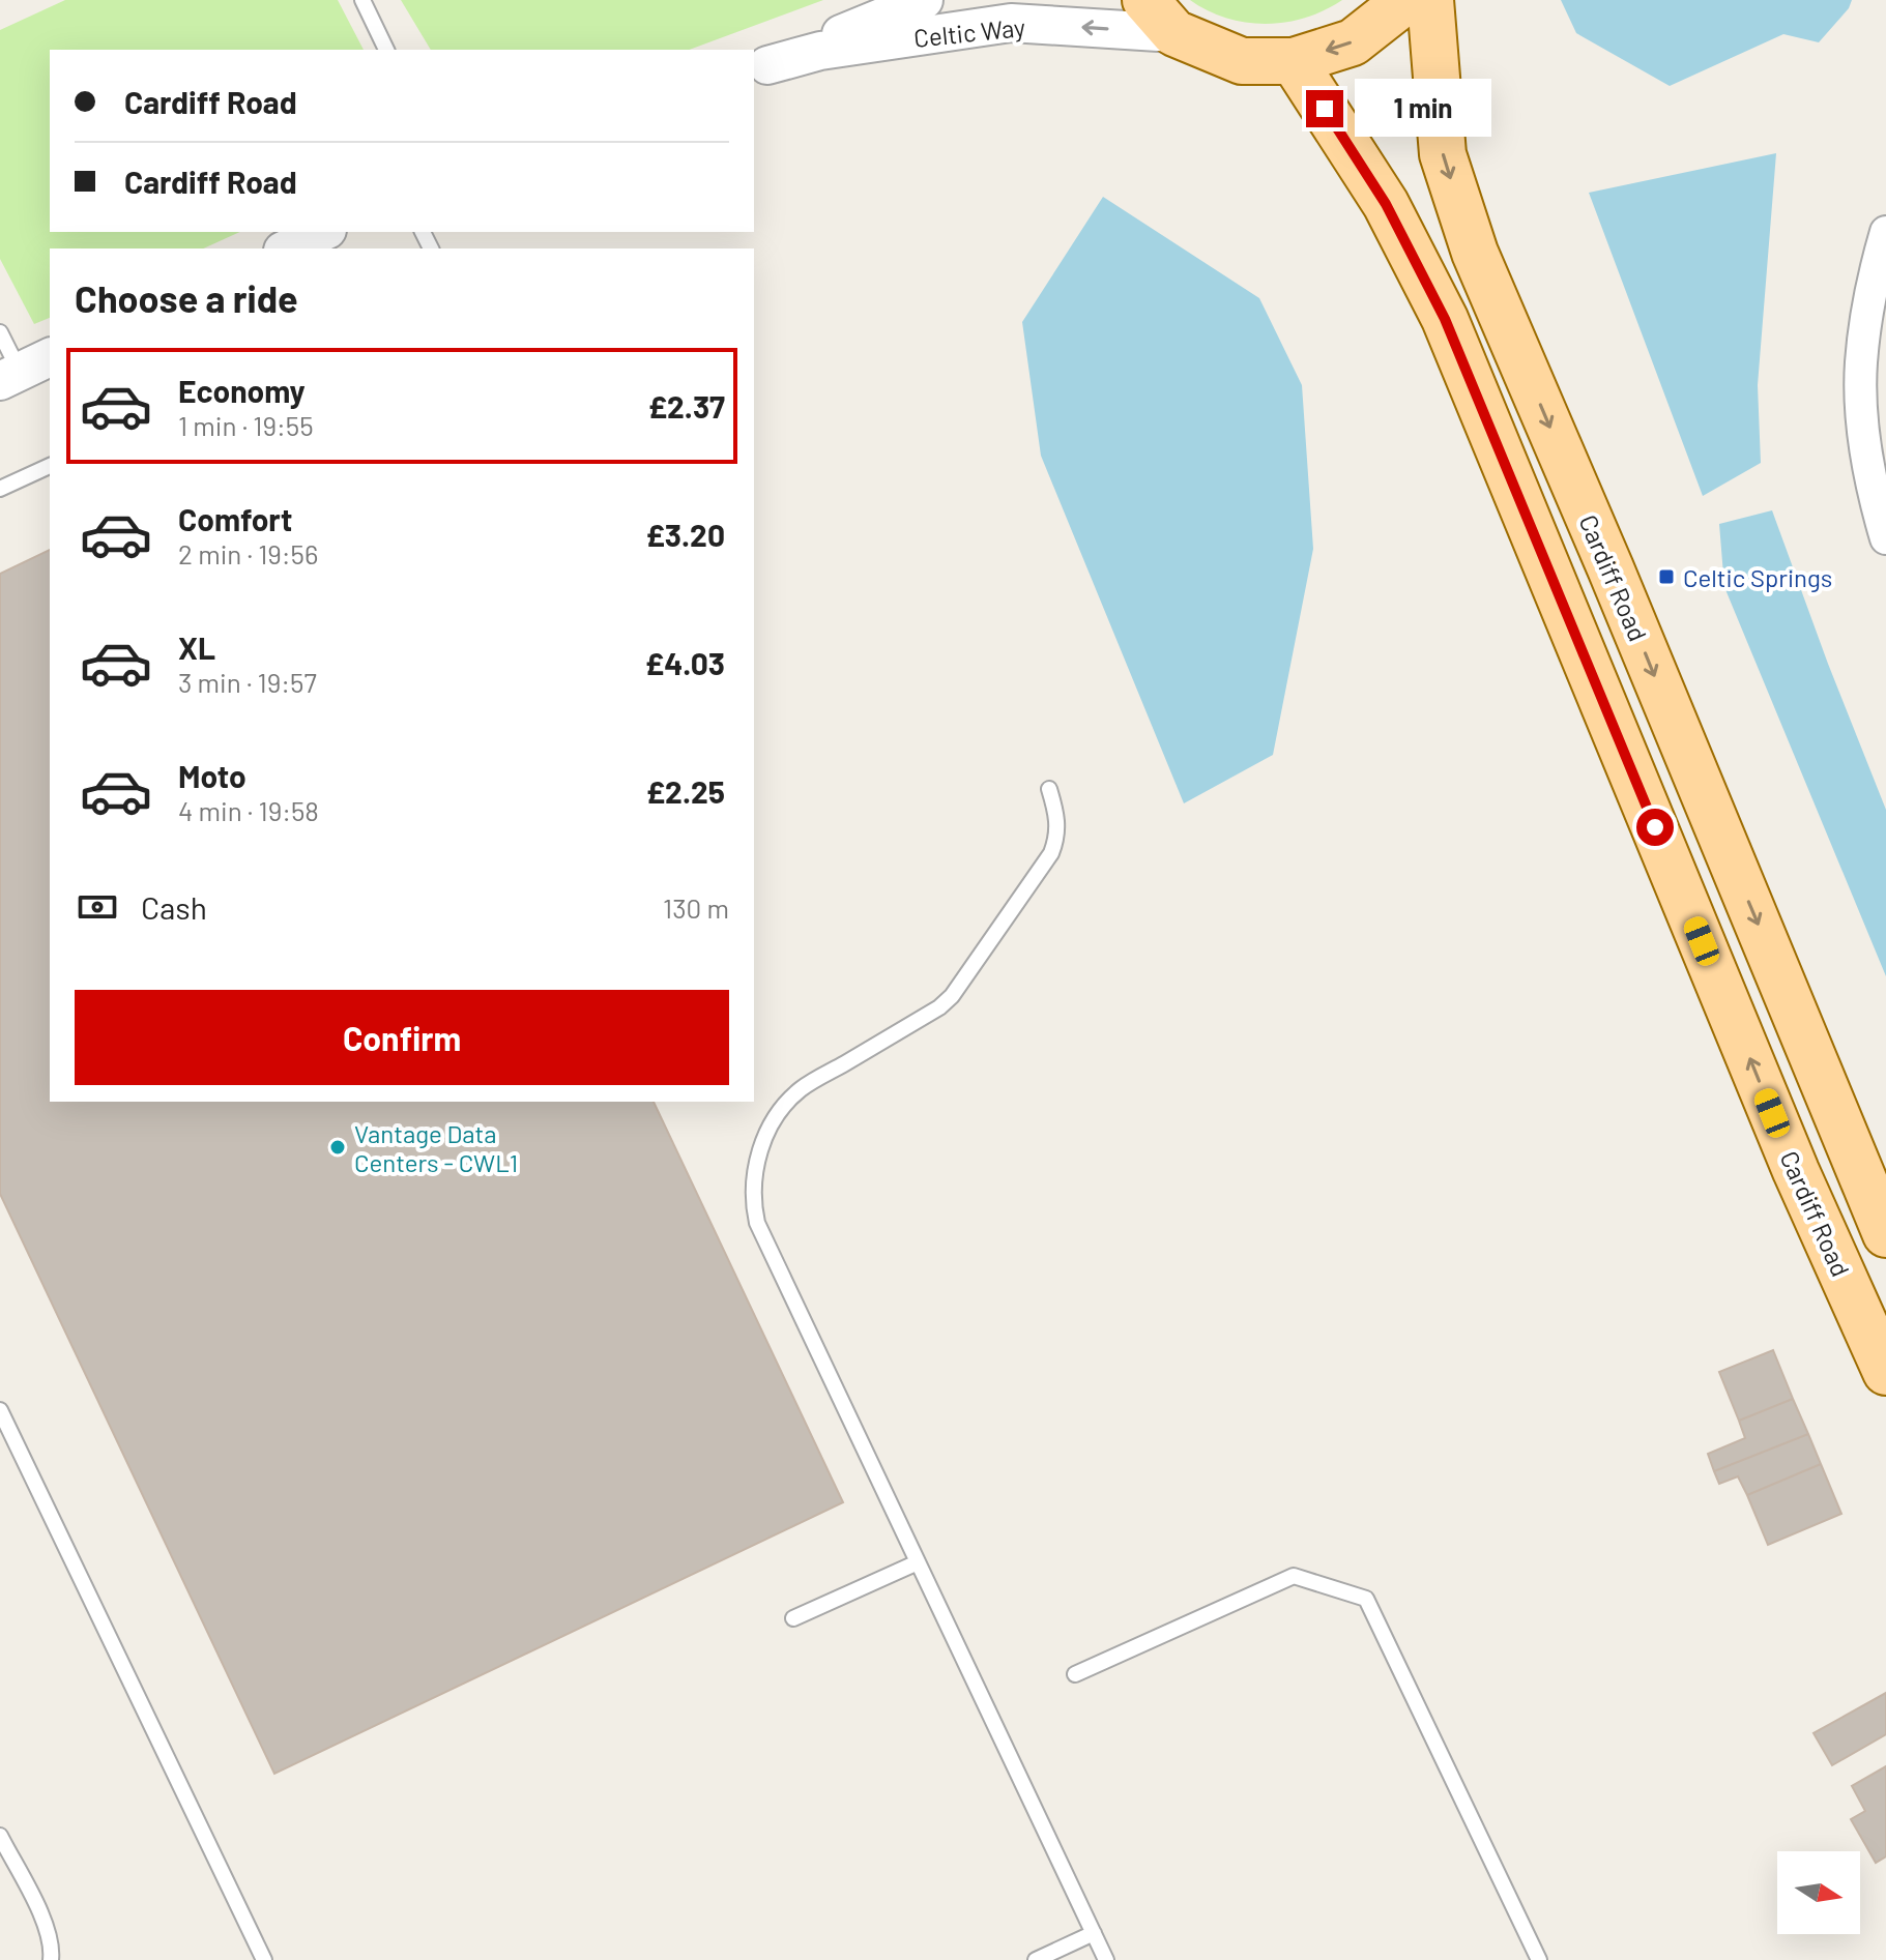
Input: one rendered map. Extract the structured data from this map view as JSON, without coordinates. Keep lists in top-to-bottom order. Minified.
{"streets":{"main road":["Cardiff Road"],"street":["Celtic Way"]},"places":{"transit":["Celtic Springs"],"other":["Vantage Data Centers - CWL1"]},"north":"right","page":{"banner":["Cardiff Road","Cardiff Road"],"bubble":"1 min","heading":"Choose a ride","list":[{"name":"Economy","note":"1 min · 19:55","value":"£2.37"},{"name":"Comfort","note":"2 min · 19:56","value":"£3.20"},{"name":"XL","note":"3 min · 19:57","value":"£4.03"},{"name":"Moto","note":"4 min · 19:58","value":"£2.25"}],"pay":["Cash","130 m"],"buttons":"Confirm"}}
